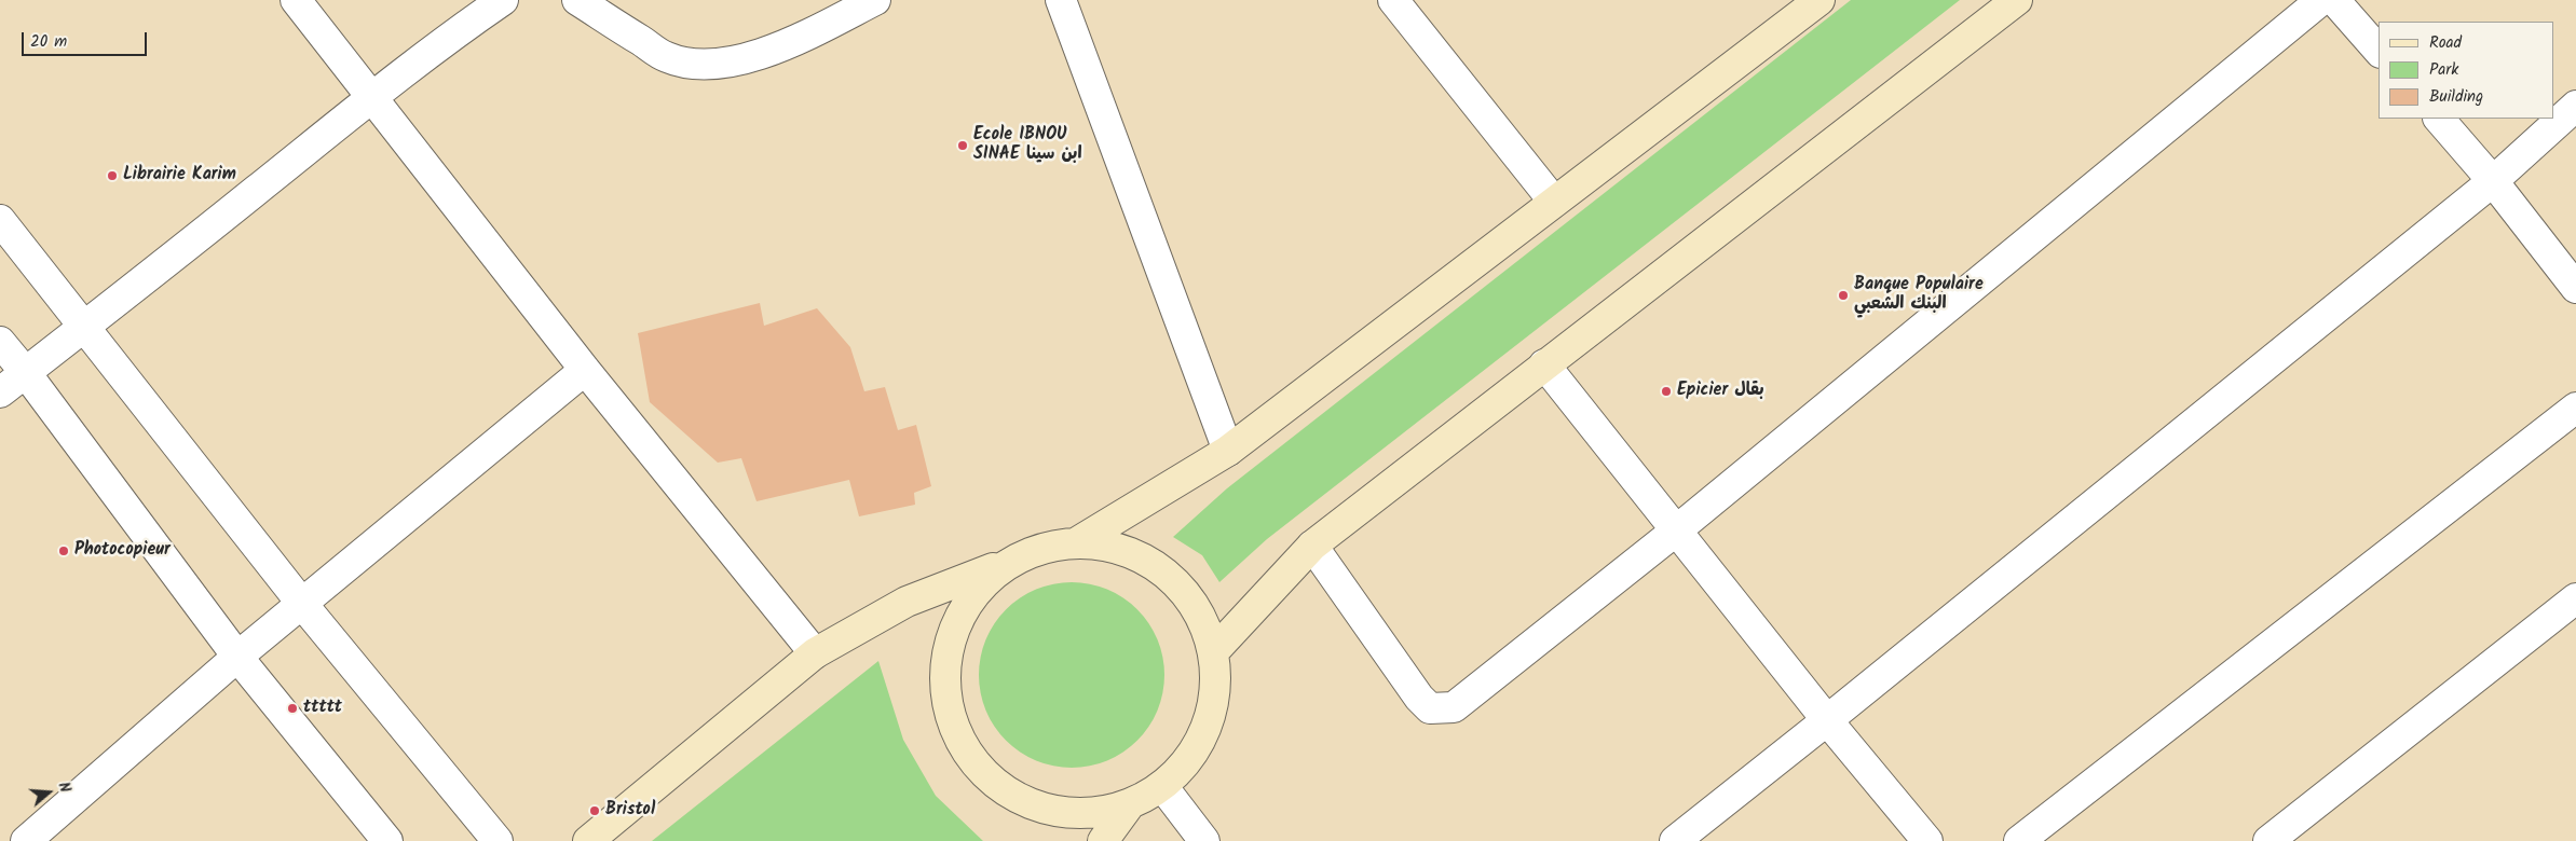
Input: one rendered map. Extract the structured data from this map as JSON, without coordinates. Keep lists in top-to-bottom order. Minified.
{"places":["Ecole IBNOU SINAE ابن سينا","Librairie Karim","Banque Populaire البنك الشعبي","Epicier بقال","Photocopieur","ttttt","Bristol"],"legend":["Road","Park","Building"],"scale_bar":"20 m","north":"right"}
